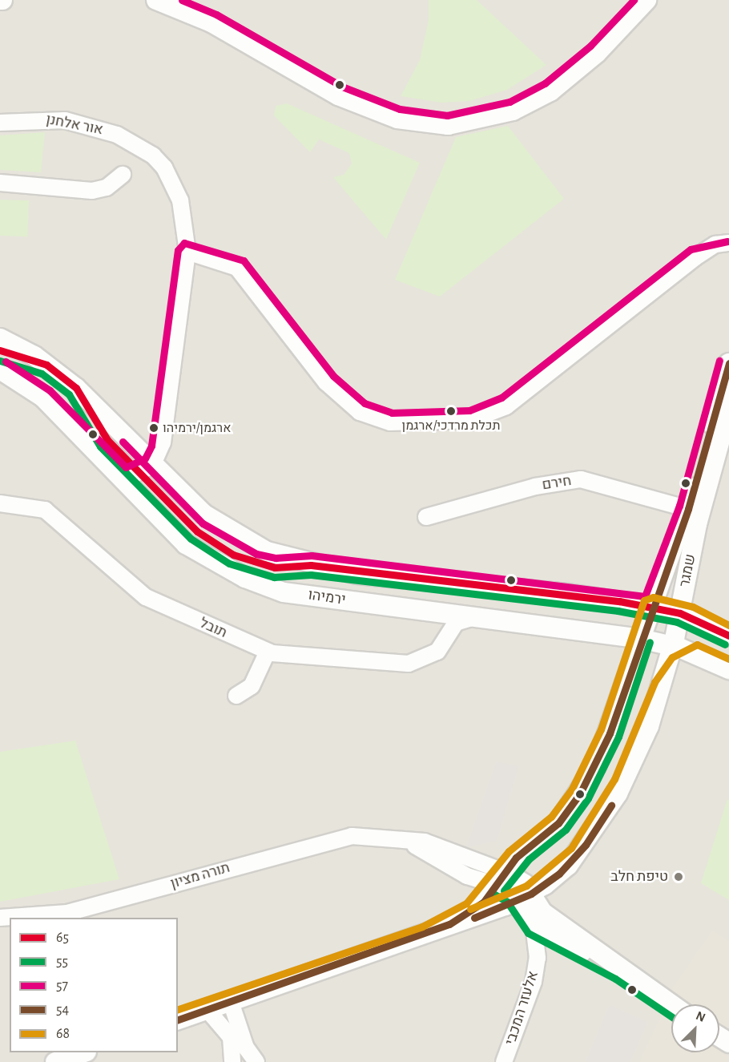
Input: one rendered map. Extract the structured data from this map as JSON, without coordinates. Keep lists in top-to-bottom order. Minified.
{"streets":{"street":["אור אלחנן","חירם","שמגר","ירמיהו","תובל","תורה מציון","אלעזר המכבי"]},"crossings":[["אור אלחנן","ירמיהו"],["חירם","שמגר"],["שמגר","ירמיהו"],["שמגר","תורה מציון"],["ירמיהו","תובל"]],"places":["תכלת מרדכי/ארגמן","ארגמן/ירמיהו","טיפת חלב"],"lines":["transit line 57","transit line 65","transit line 55","transit line 54","transit line 68"],"legend":["65","55","57","54","68"],"north":"top right"}
